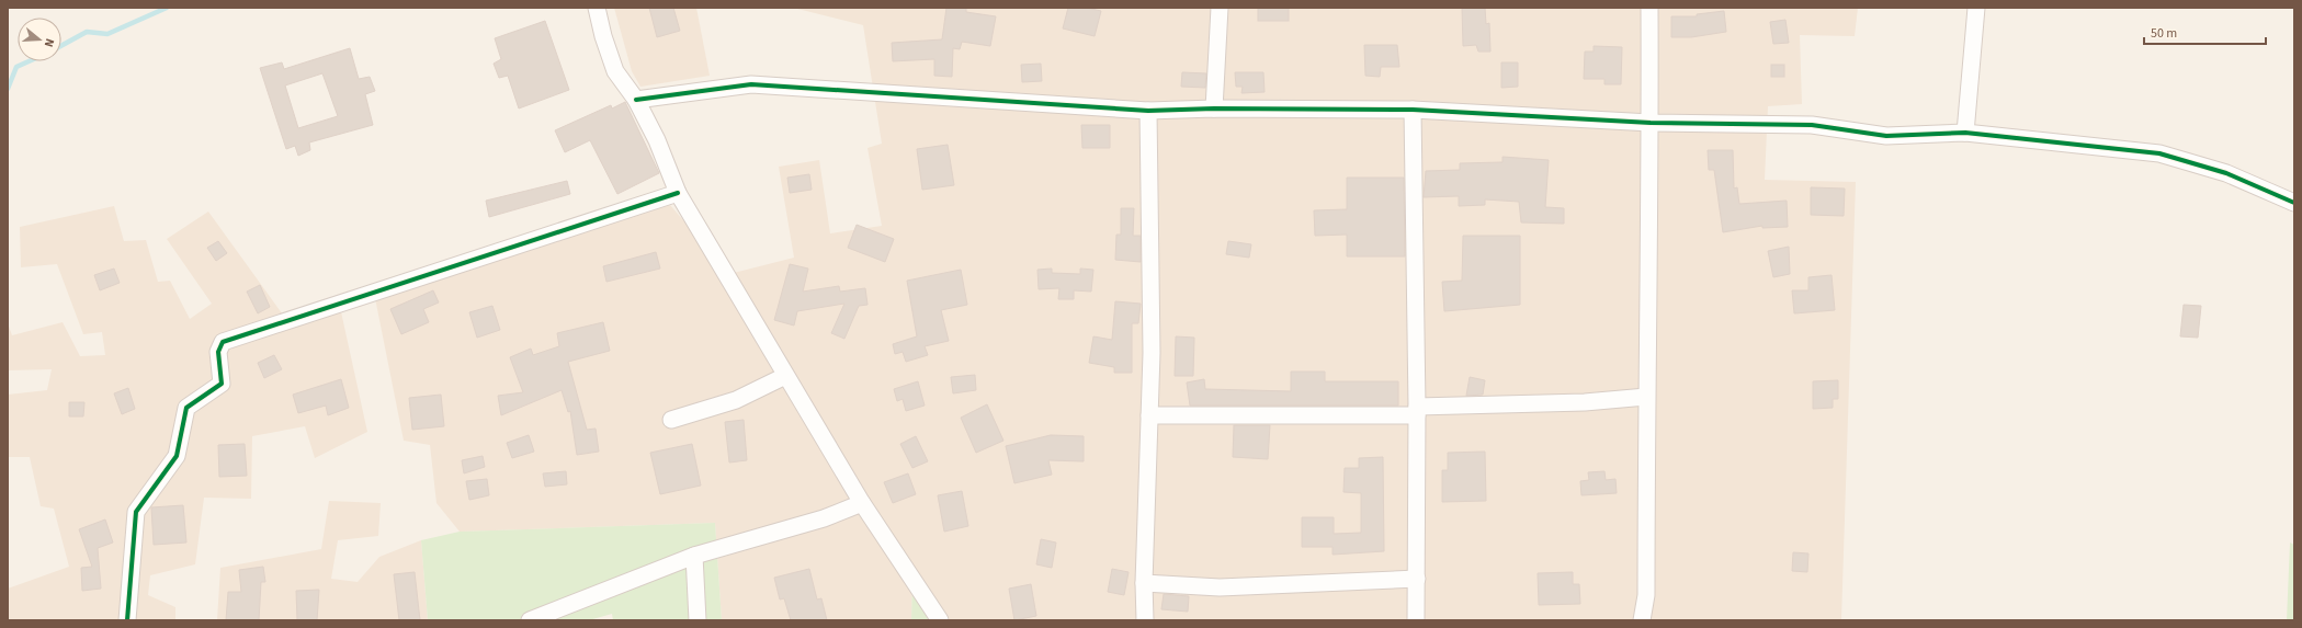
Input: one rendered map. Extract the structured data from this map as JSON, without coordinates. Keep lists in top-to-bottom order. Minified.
{"scale_bar":"50 m","north":"right"}
